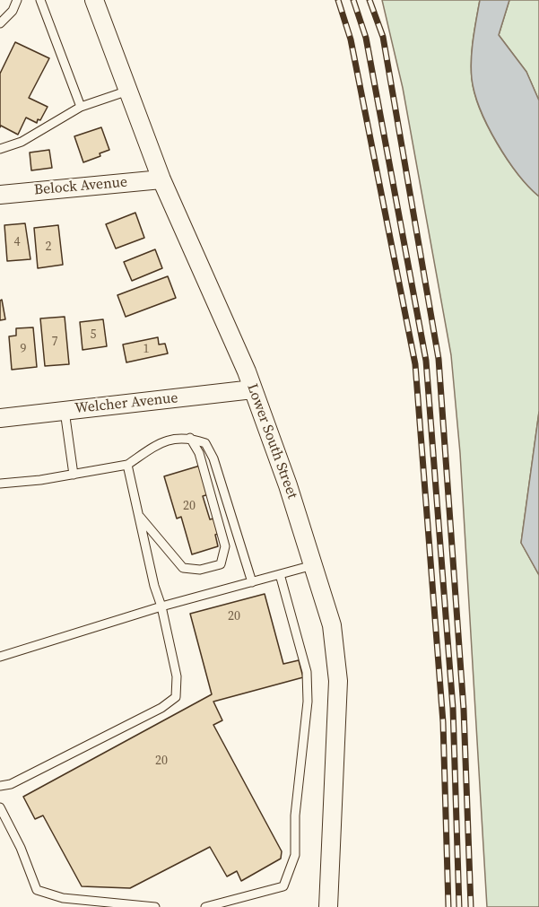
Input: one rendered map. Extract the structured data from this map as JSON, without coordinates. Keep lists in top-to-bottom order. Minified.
{"streets":{"street":["Belock Avenue","Welcher Avenue","Lower South Street"]},"crossings":[["Belock Avenue","Lower South Street"],["Welcher Avenue","Lower South Street"]],"house_numbers":["4","2","5","7","9","1","20","20","20"]}
